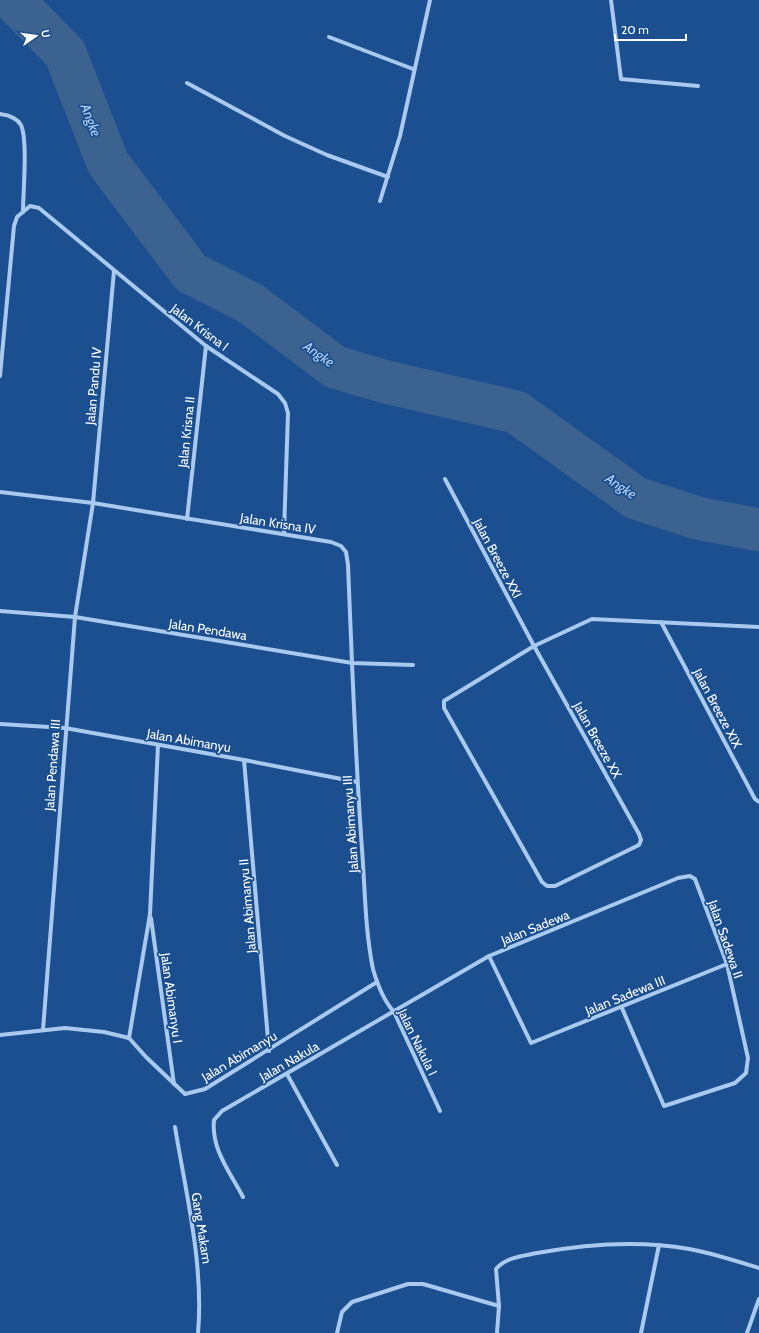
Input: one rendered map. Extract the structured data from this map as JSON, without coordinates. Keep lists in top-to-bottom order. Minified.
{"streets":{"street":["Jalan Krisna I","Jalan Pandu IV","Jalan Krisna II","Jalan Krisna IV","Jalan Breeze XXI","Jalan Pendawa","Jalan Breeze XIX","Jalan Abimanyu","Jalan Breeze XX","Jalan Pendawa III","Jalan Abimanyu III","Jalan Abimanyu II","Jalan Sadewa","Jalan Sadewa II","Jalan Sadewa III","Jalan Abimanyu I","Jalan Nakula I","Jalan Nakula","Gang Makam"]},"crossings":[["Jalan Krisna I","Jalan Pandu IV"],["Jalan Krisna I","Jalan Krisna II"],["Jalan Krisna I","Jalan Krisna IV"],["Jalan Pandu IV","Jalan Krisna IV"],["Jalan Pandu IV","Jalan Pendawa III"],["Jalan Krisna II","Jalan Krisna IV"],["Jalan Krisna IV","Jalan Pendawa"],["Jalan Krisna IV","Jalan Pendawa III"],["Jalan Krisna IV","Jalan Abimanyu III"],["Jalan Breeze XXI","Jalan Breeze XX"],["Jalan Pendawa","Jalan Pendawa III"],["Jalan Pendawa","Jalan Abimanyu III"],["Jalan Abimanyu","Jalan Pendawa III"],["Jalan Abimanyu","Jalan Abimanyu III"],["Jalan Abimanyu","Jalan Abimanyu II"],["Jalan Abimanyu","Jalan Abimanyu I"],["Jalan Abimanyu","Jalan Nakula I"],["Jalan Abimanyu III","Jalan Nakula I"],["Jalan Sadewa","Jalan Sadewa II"],["Jalan Sadewa","Jalan Sadewa III"],["Jalan Sadewa","Jalan Nakula I"],["Jalan Sadewa","Jalan Nakula"],["Jalan Sadewa II","Jalan Sadewa III"],["Jalan Nakula I","Jalan Nakula"]],"water":["Angke"],"scale_bar":"20 m","north":"right"}
